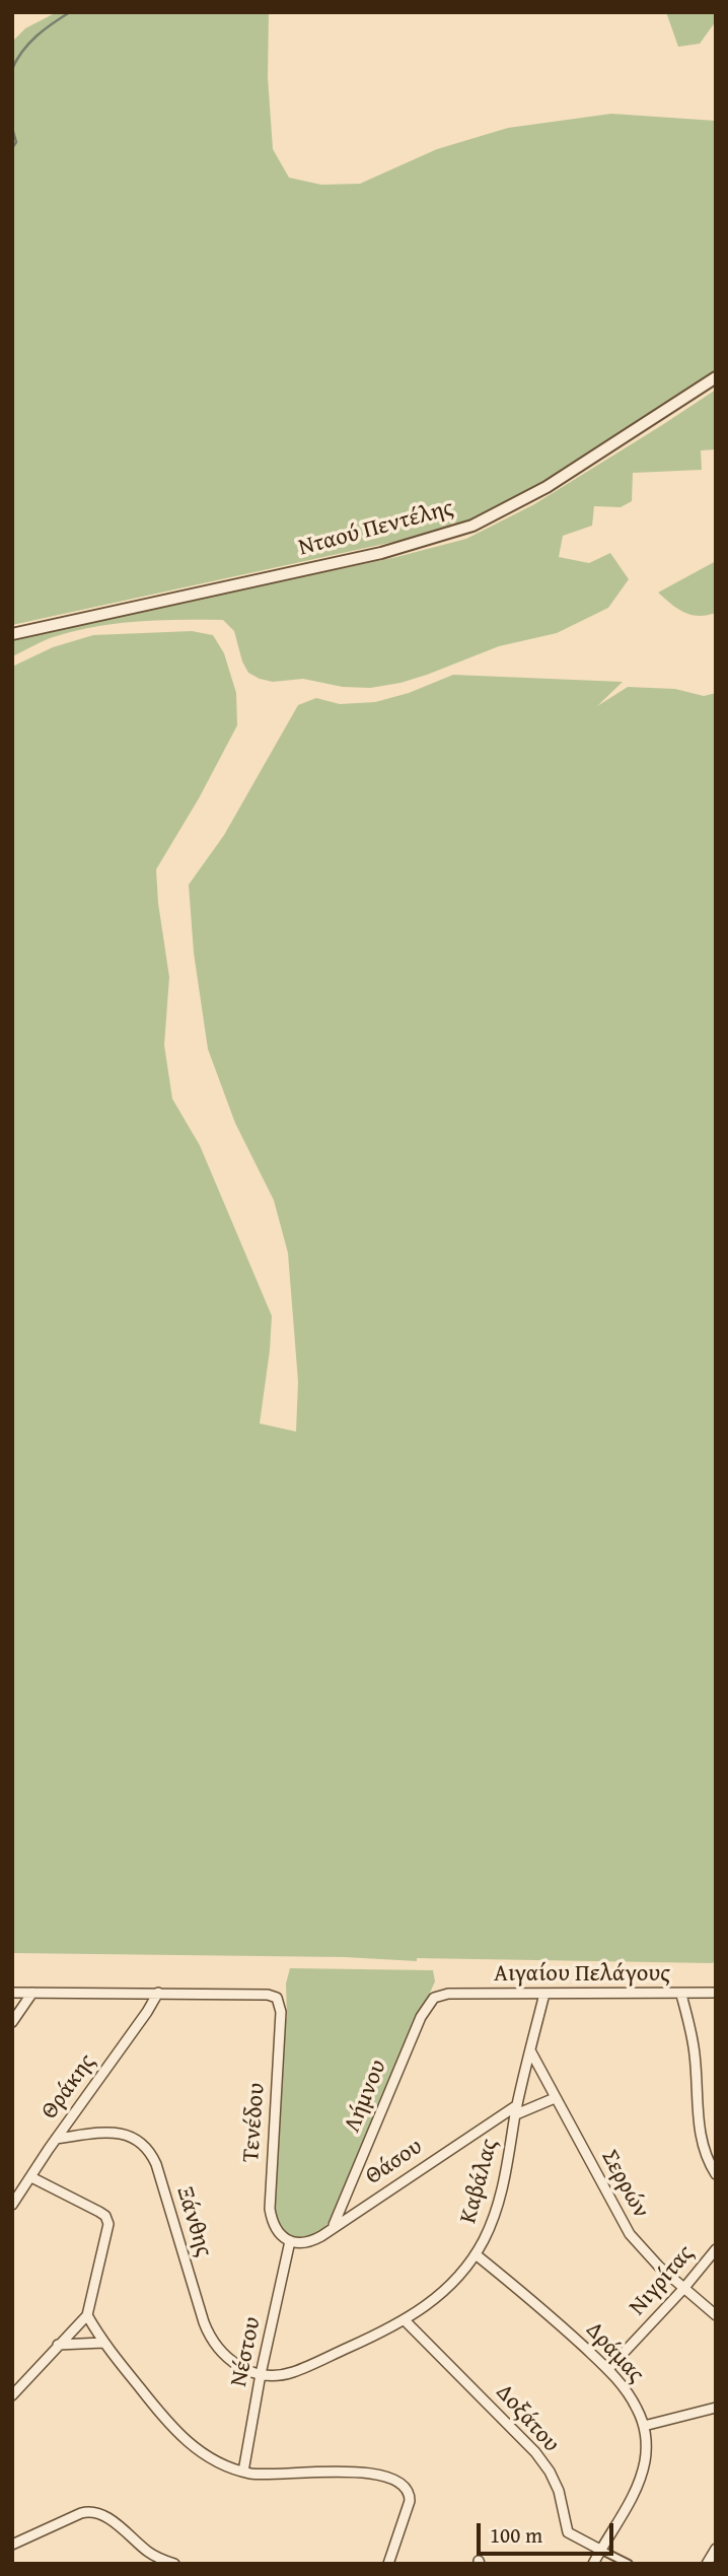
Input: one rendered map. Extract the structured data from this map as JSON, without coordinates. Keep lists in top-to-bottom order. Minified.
{"streets":{"street":["Νταού Πεντέλης","Αιγαίου Πελάγους","Θράκης","Λήμνου","Τενέδου","Θάσου","Καβάλας","Σερρών","Ξάνθης","Νιγρίτας","Νέστου","Δράμας","Δοξάτου"]},"crossings":[["Αιγαίου Πελάγους","Λήμνου"],["Αιγαίου Πελάγους","Καβάλας"],["Θράκης","Τενέδου"],["Θράκης","Ξάνθης"],["Λήμνου","Θάσου"],["Τενέδου","Θάσου"],["Τενέδου","Νέστου"],["Θάσου","Καβάλας"],["Θάσου","Σερρών"],["Θάσου","Νέστου"],["Καβάλας","Σερρών"],["Καβάλας","Ξάνθης"],["Καβάλας","Νέστου"],["Καβάλας","Δράμας"],["Καβάλας","Δοξάτου"],["Σερρών","Νιγρίτας"],["Ξάνθης","Νέστου"],["Νιγρίτας","Δράμας"],["Δράμας","Δοξάτου"]],"scale_bar":"100 m"}
